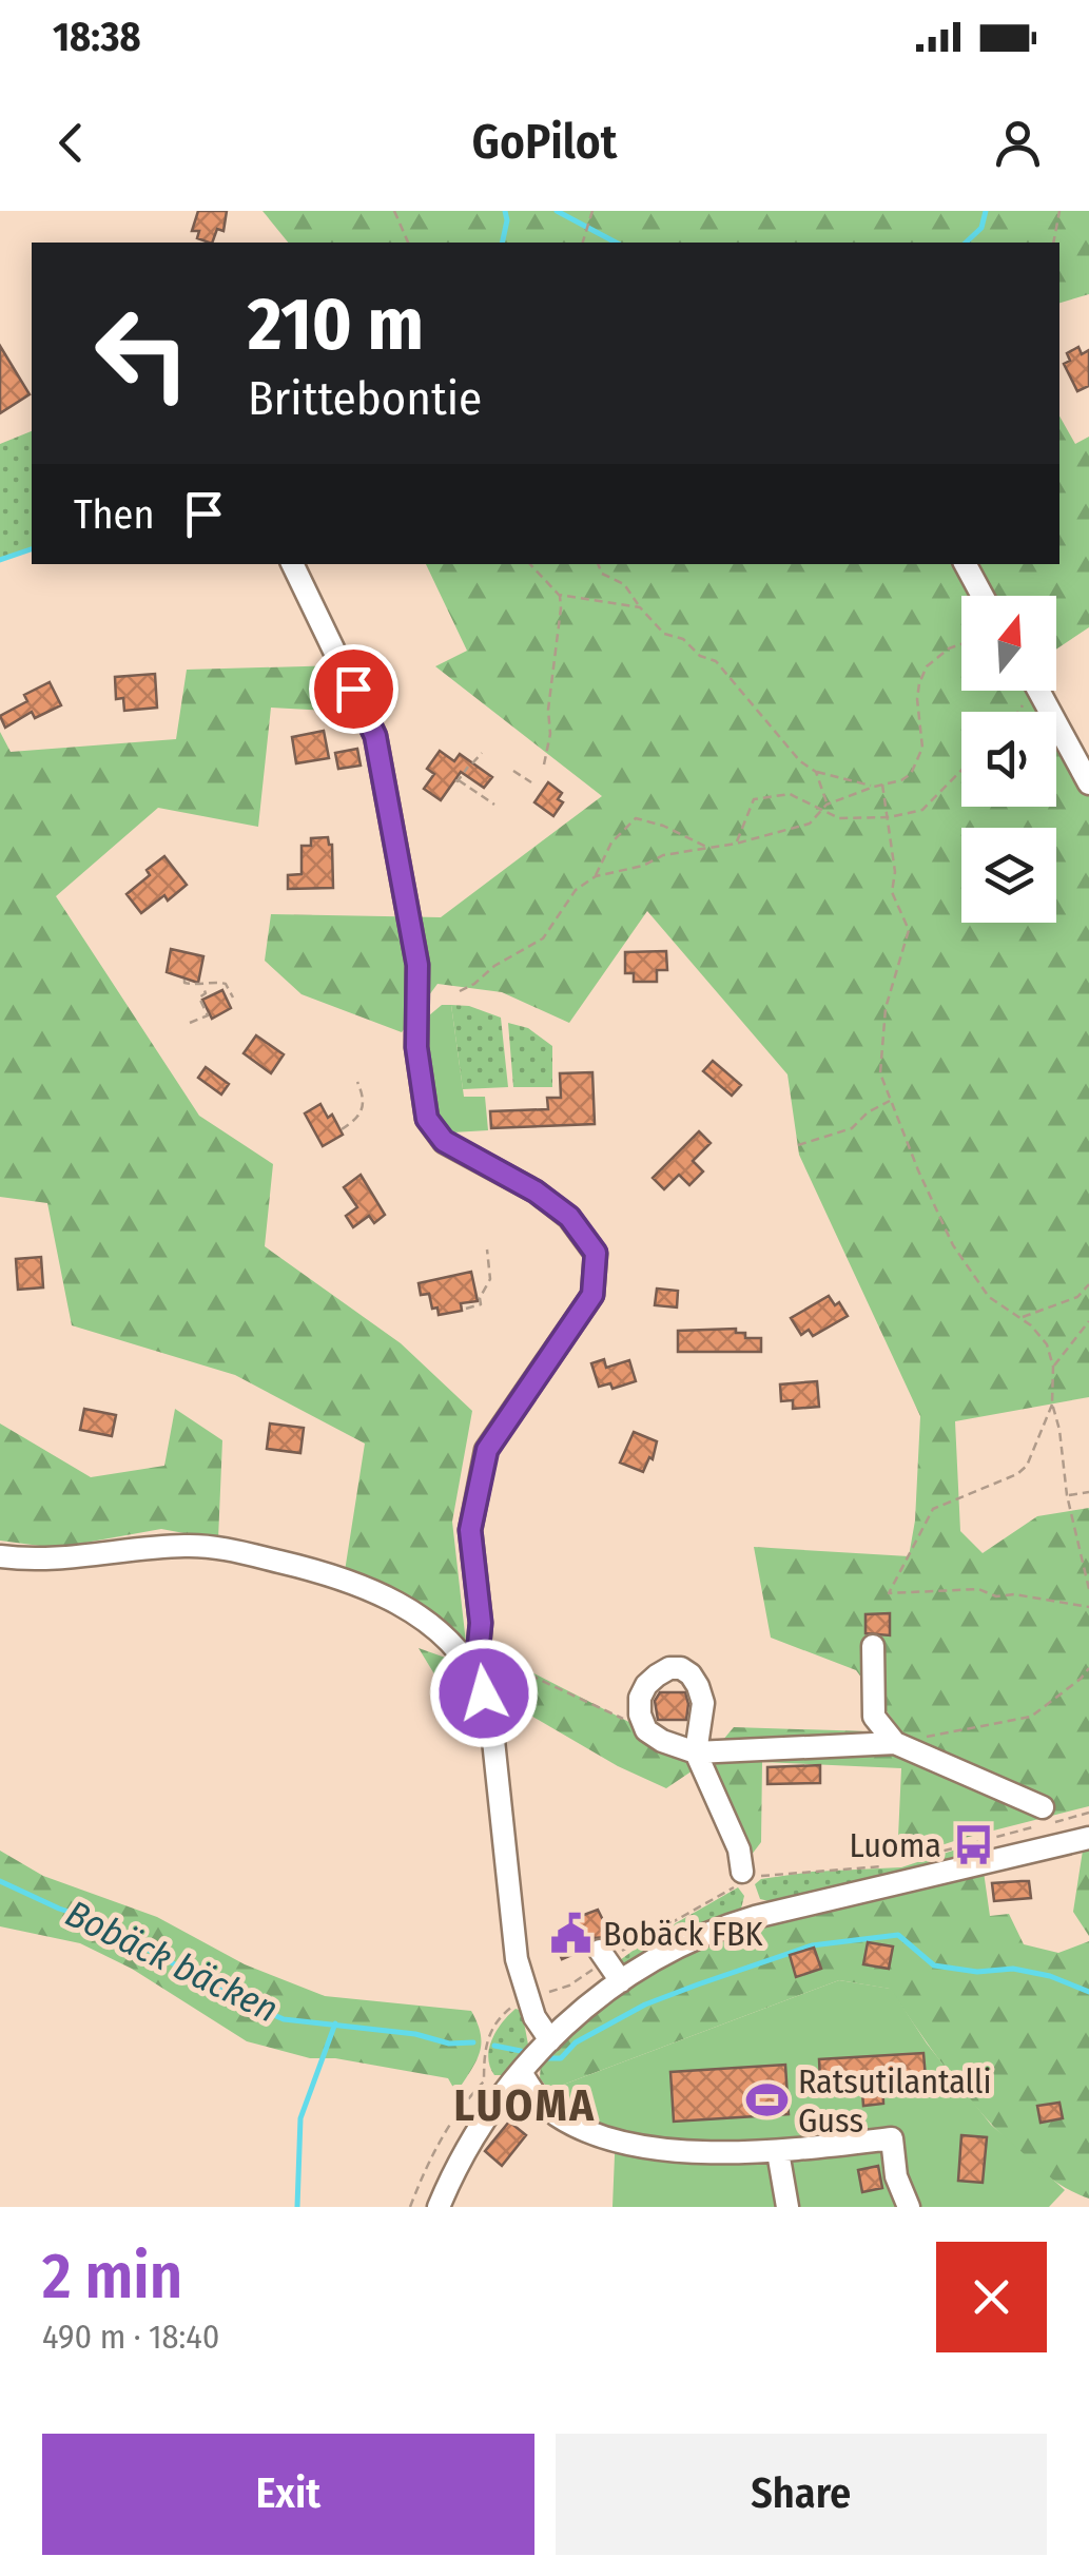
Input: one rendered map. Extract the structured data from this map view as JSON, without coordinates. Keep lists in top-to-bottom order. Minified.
{"districts":["LUOMA"],"water":["Bobäck bäcken"],"places":{"bus stop":["Luoma"],"public building":["Bobäck FBK"],"sports":["Ratsutilantalli Guss"]},"north":"top","page":{"status":"18:38","header":"GoPilot","turn":["210 m","Brittebontie"],"then":"Then","heading":["2 min","490 m · 18:40"],"buttons":["Exit","Share"]}}
